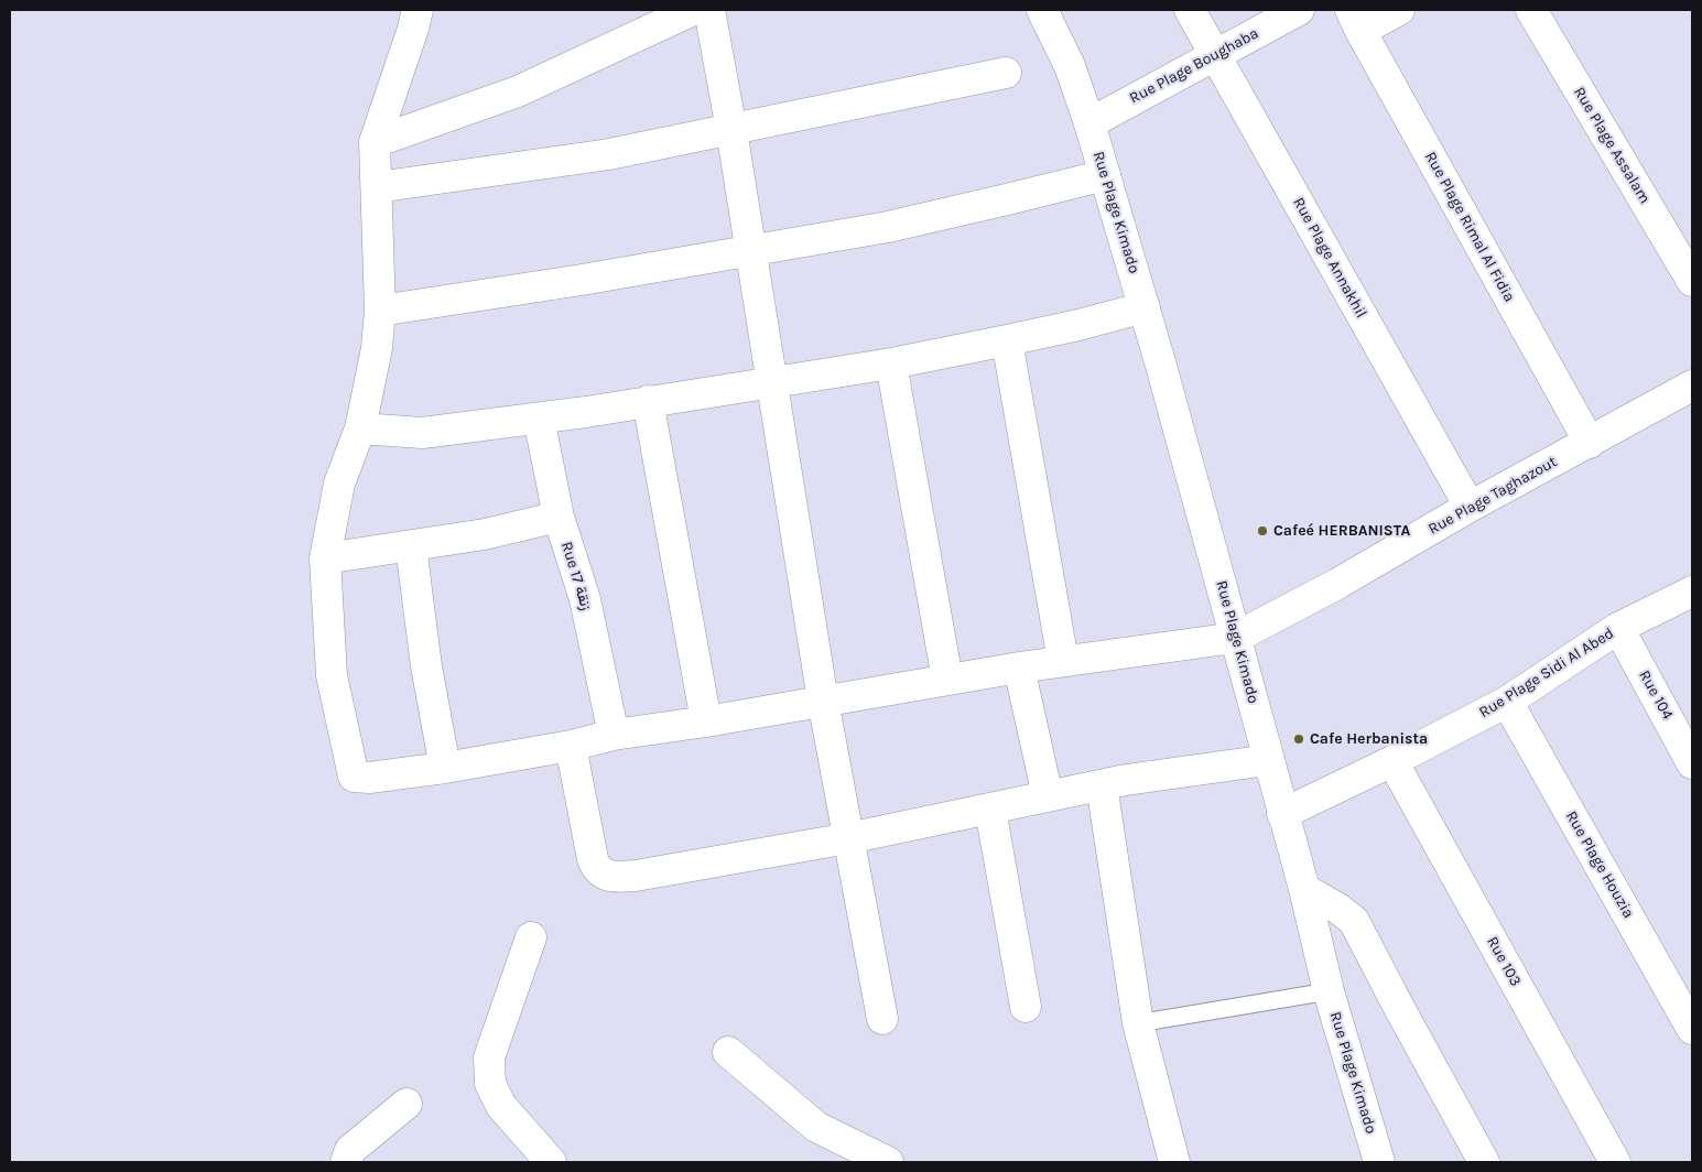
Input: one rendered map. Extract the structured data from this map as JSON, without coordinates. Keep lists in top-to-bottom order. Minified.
{"streets":{"street":["Rue Plage Boughaba","Rue Plage Assalam","Rue Plage Kimado","Rue Plage Rimal Al Fidia","Rue Plage Annakhil","Rue Plage Taghazout","Rue 17 زنقة","Rue Plage Sidi Al Abed","Rue 104","Rue Plage Houzia","Rue 103"]},"crossings":[["Rue Plage Boughaba","Rue Plage Kimado"],["Rue Plage Boughaba","Rue Plage Annakhil"],["Rue Plage Kimado","Rue Plage Taghazout"],["Rue Plage Kimado","Rue Plage Sidi Al Abed"],["Rue Plage Rimal Al Fidia","Rue Plage Taghazout"],["Rue Plage Annakhil","Rue Plage Taghazout"],["Rue Plage Sidi Al Abed","Rue 104"],["Rue Plage Sidi Al Abed","Rue Plage Houzia"],["Rue Plage Sidi Al Abed","Rue 103"]],"places":["Cafeé HERBANISTA","Cafe Herbanista"]}
